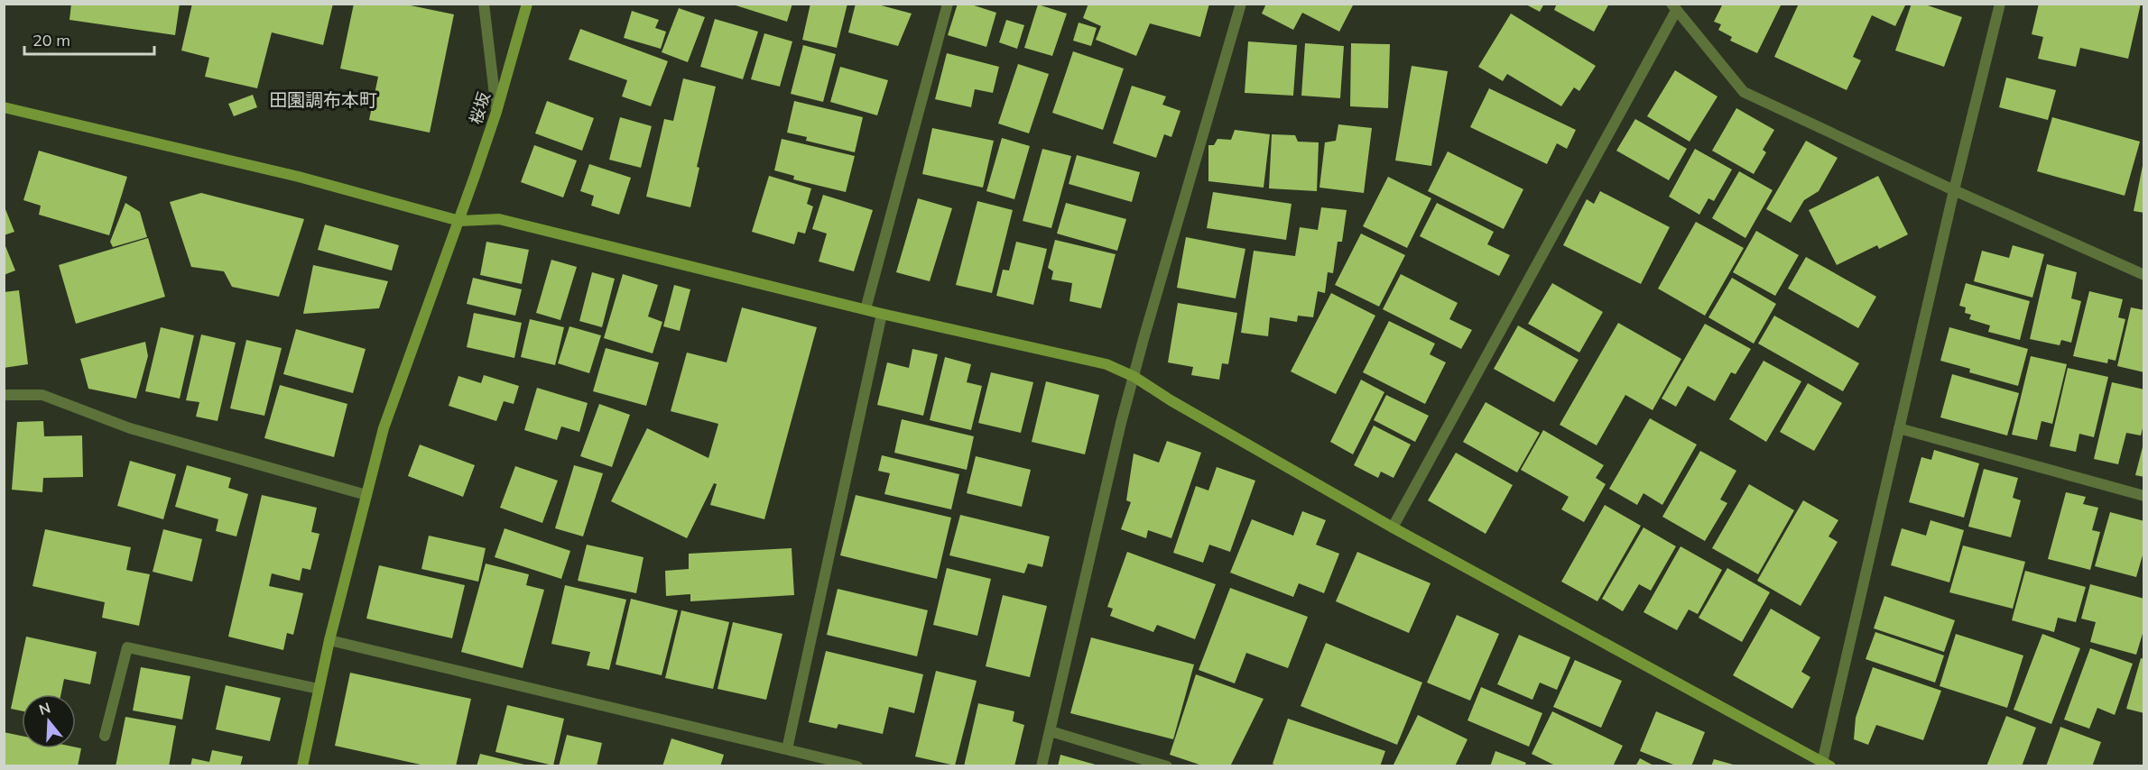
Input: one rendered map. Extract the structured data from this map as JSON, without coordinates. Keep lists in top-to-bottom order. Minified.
{"streets":{"street":["桜坂"]},"districts":["田園調布本町"],"scale_bar":"20 m","north":"top"}
